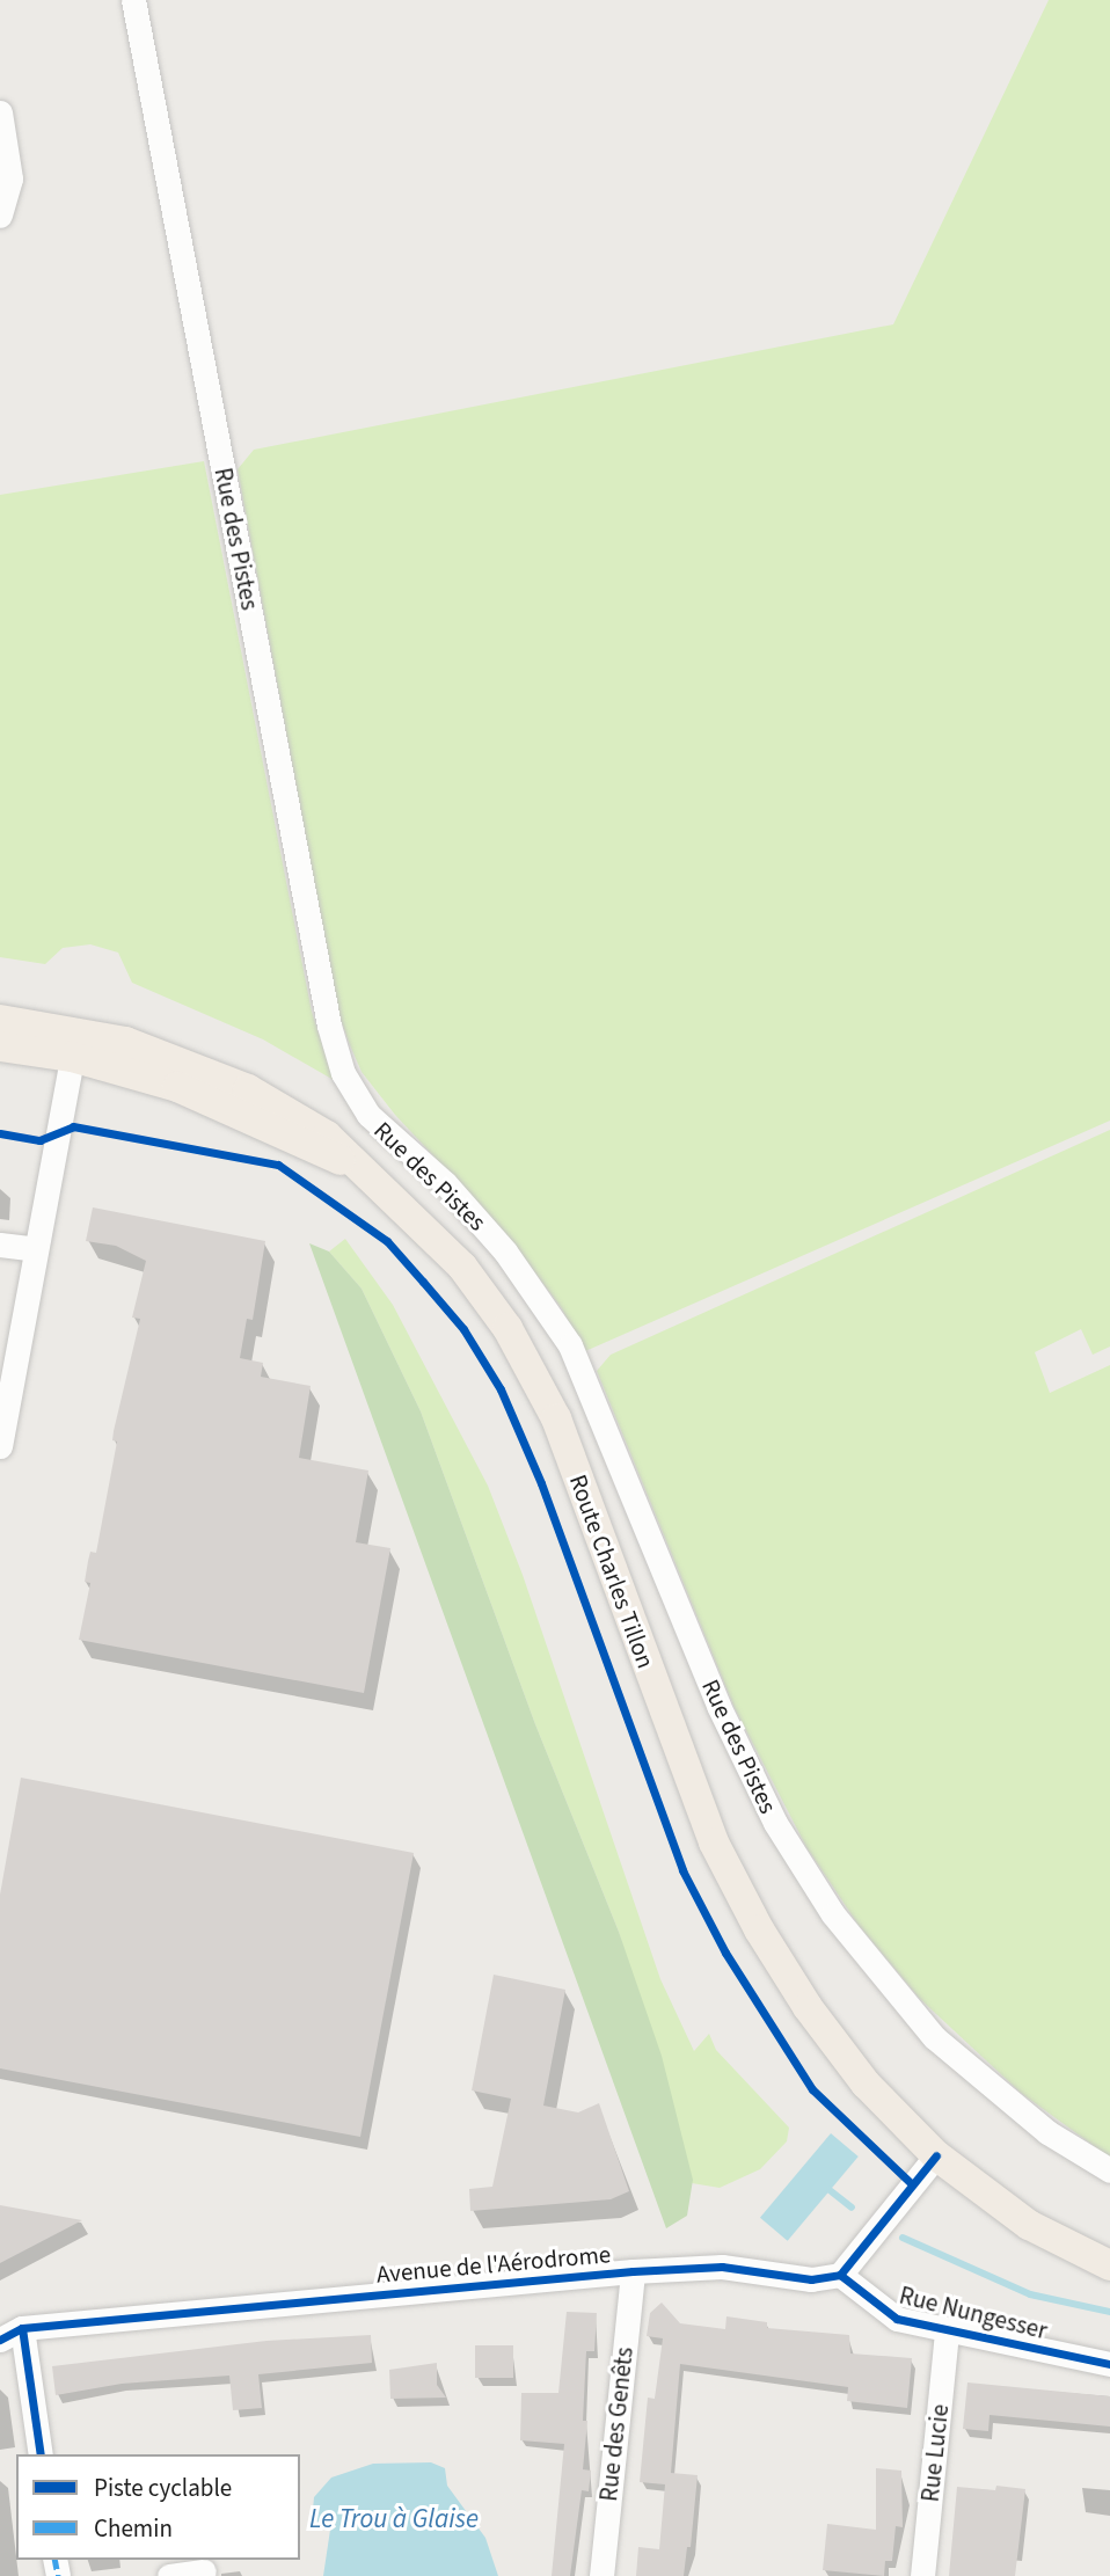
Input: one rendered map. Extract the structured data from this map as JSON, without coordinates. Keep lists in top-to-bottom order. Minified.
{"streets":{"main road":["Route Charles Tillon"],"street":["Rue des Pistes","Avenue de l'Aérodrome","Rue Nungesser","Rue des Genêts","Rue Lucie"]},"crossings":[["Avenue de l'Aérodrome","Rue Nungesser"],["Avenue de l'Aérodrome","Rue des Genêts"],["Rue Nungesser","Rue Lucie"]],"water":["Le Trou à Glaise"],"legend":["Piste cyclable","Chemin"]}
